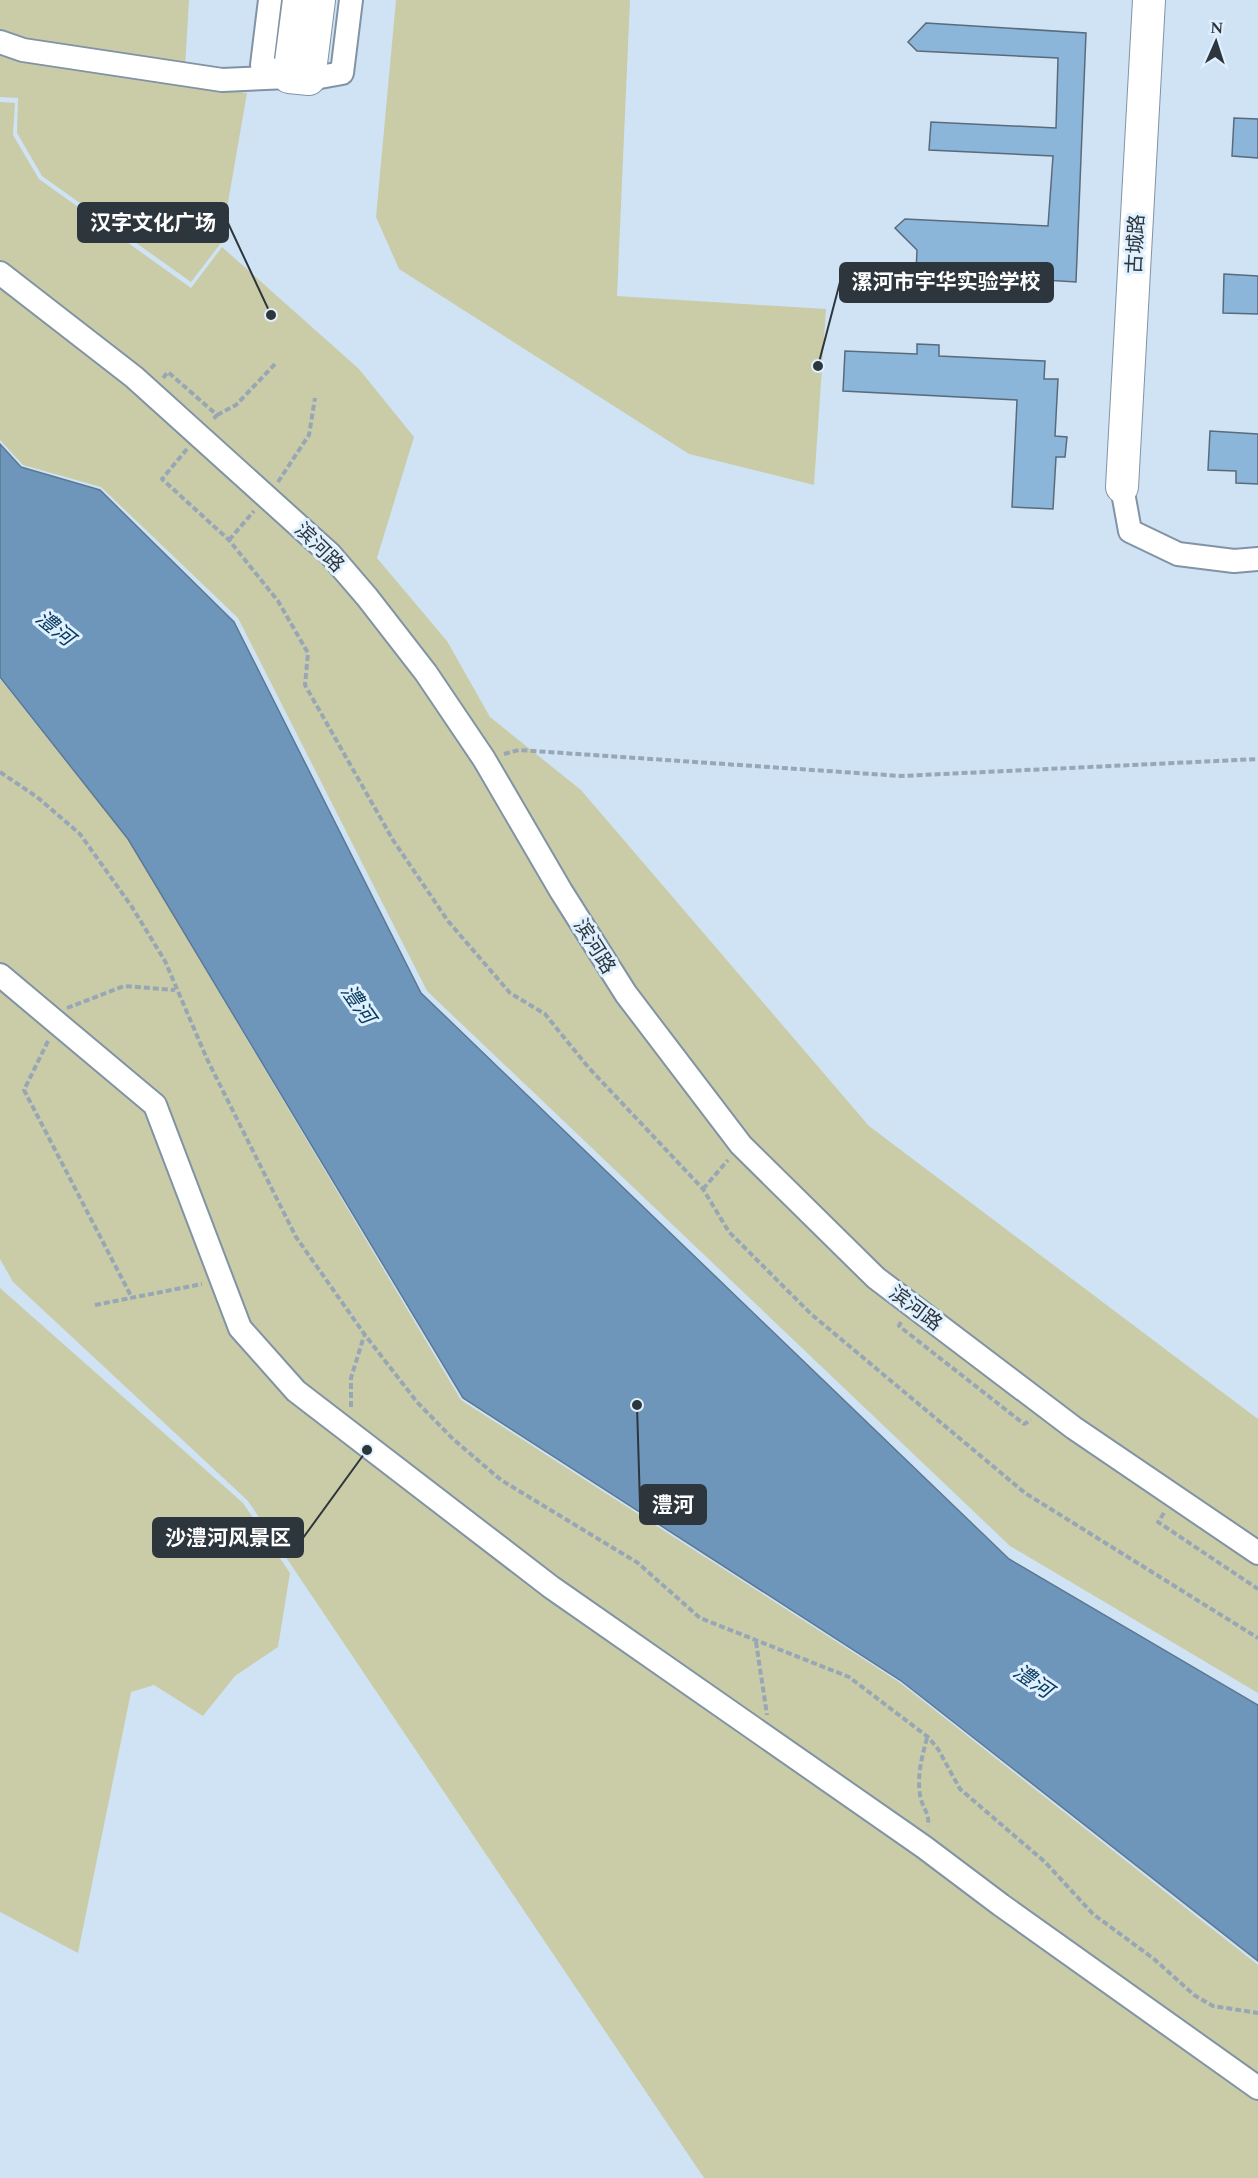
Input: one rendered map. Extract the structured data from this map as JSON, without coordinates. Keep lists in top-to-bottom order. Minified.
{"streets":{"street":["古城路","滨河路"]},"water":["澧河"],"places":["汉字文化广场","漯河市宇华实验学校","澧河","沙澧河风景区"],"north":"top"}
